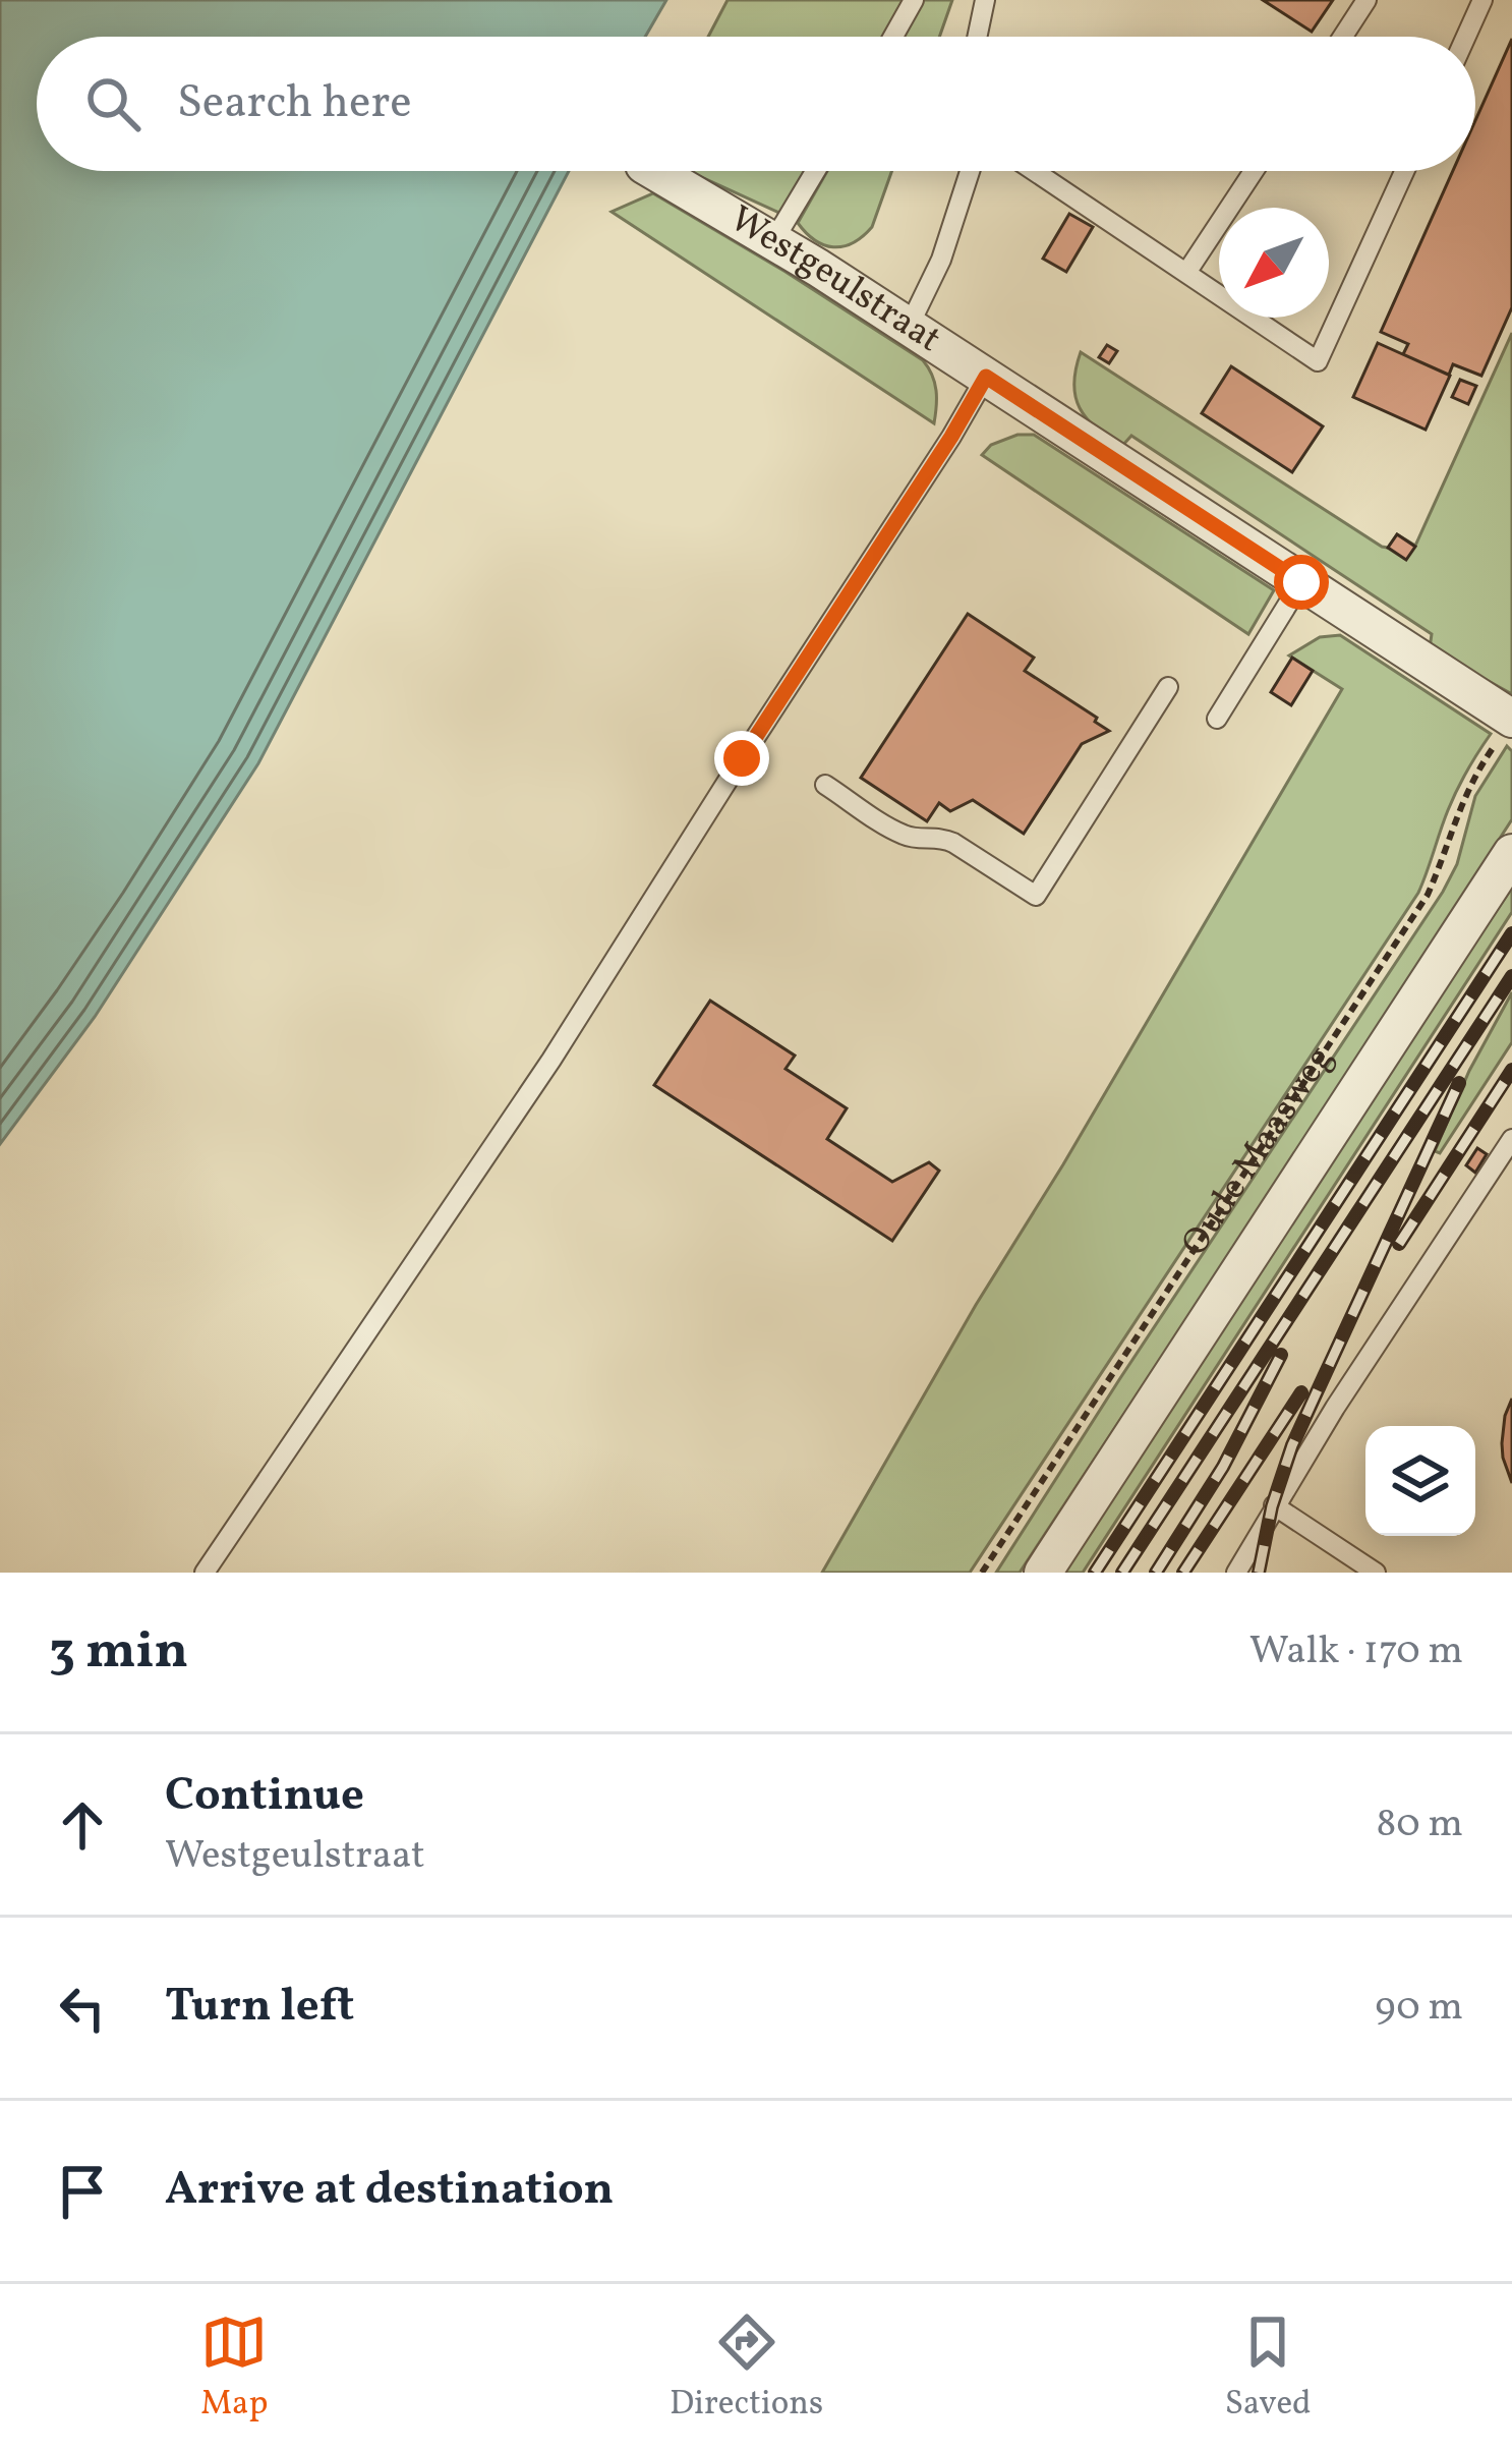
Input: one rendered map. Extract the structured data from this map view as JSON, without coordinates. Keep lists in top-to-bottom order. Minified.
{"streets":{"street":["Westgeulstraat","Oude Maasweg"]},"crossings":[["Westgeulstraat","Oude Maasweg"]],"north":"bottom left","page":{"search":"Search here","heading":["3 min","Walk · 170 m"],"list":[["Continue","Westgeulstraat","80 m"],["Turn left","90 m"],"Arrive at destination"],"nav":["Map","Directions","Saved"]}}
